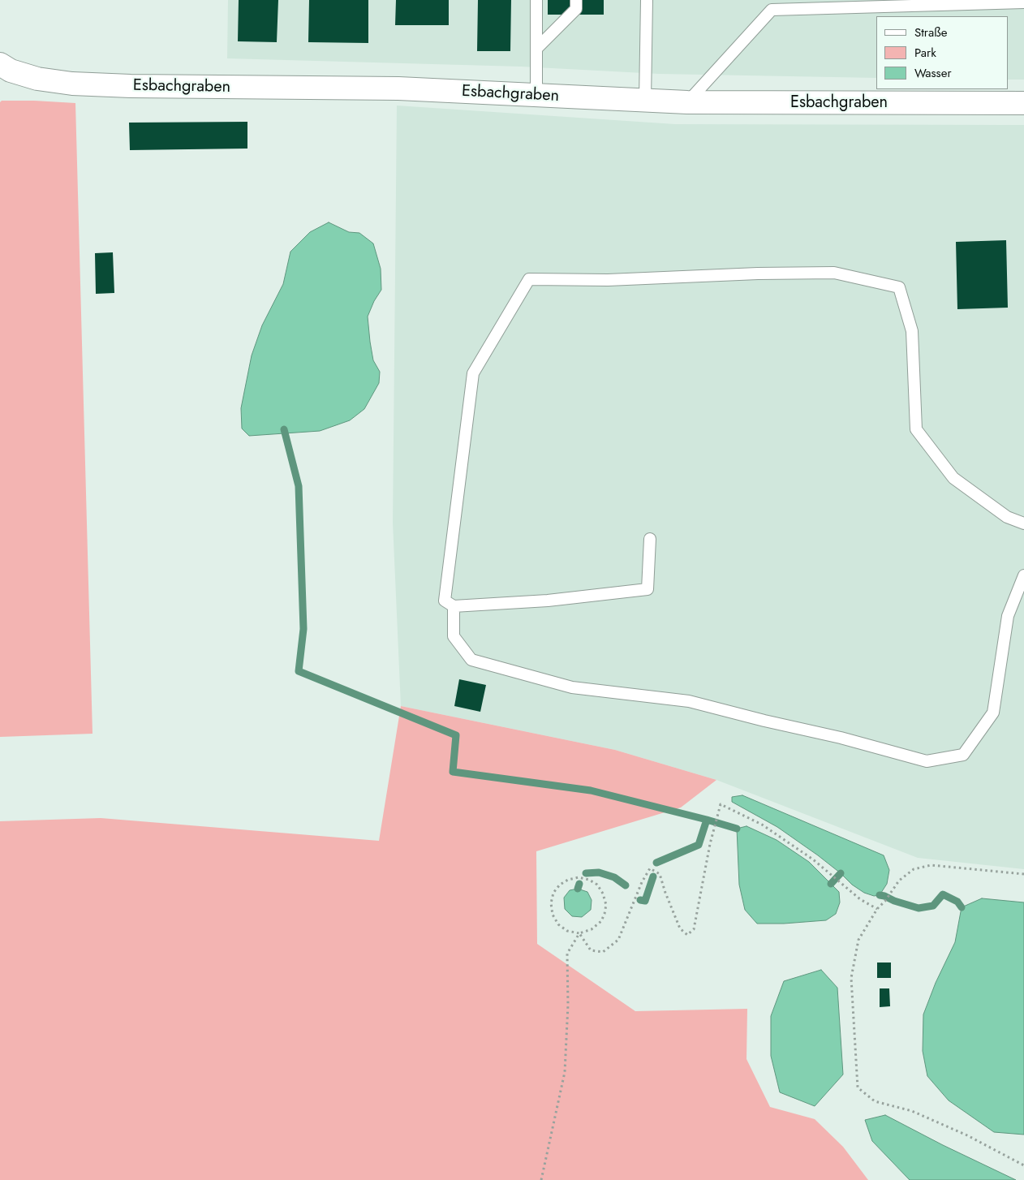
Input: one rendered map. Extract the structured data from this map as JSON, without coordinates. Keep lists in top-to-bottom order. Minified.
{"streets":{"street":["Esbachgraben"]},"legend":["Straße","Park","Wasser"]}
